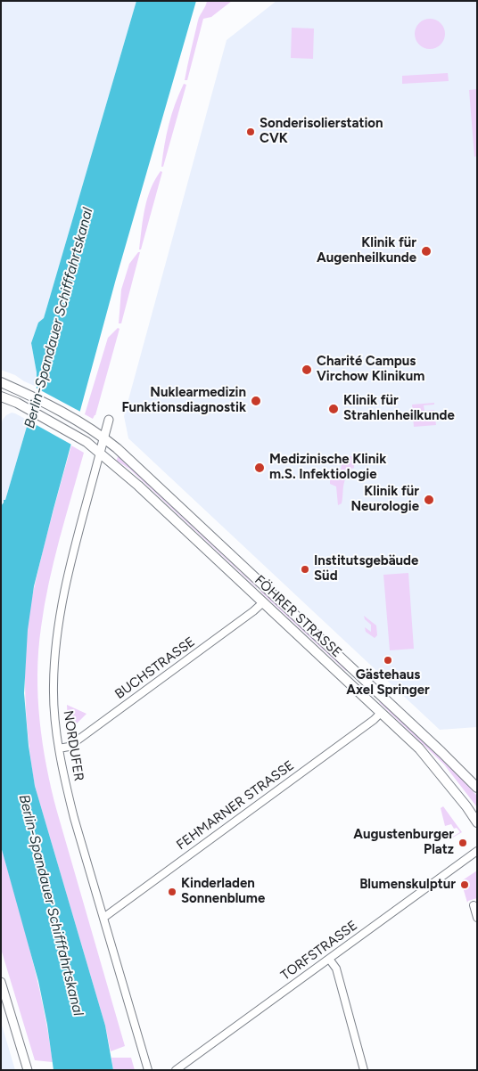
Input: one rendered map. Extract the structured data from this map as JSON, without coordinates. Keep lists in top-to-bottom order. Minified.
{"streets":{"main road":["FÖHRER STRASSE"],"street":["BUCHSTRASSE","NORDUFER","FEHMARNER STRASSE","TORFSTRASSE"]},"crossings":[["FÖHRER STRASSE","BUCHSTRASSE"],["FÖHRER STRASSE","NORDUFER"],["FÖHRER STRASSE","FEHMARNER STRASSE"],["BUCHSTRASSE","NORDUFER"],["NORDUFER","FEHMARNER STRASSE"]],"water":["Berlin-Spandauer Schifffahrtskanal"],"places":["Sonderisolierstation CVK","Klinik für Augenheilkunde","Charité Campus Virchow Klinikum","Nuklearmedizin Funktionsdiagnostik","Klinik für Strahlenheilkunde","Medizinische Klinik m.S. Infektiologie","Klinik für Neurologie","Institutsgebäude Süd","Gästehaus Axel Springer","Augustenburger Platz","Blumenskulptur","Kinderladen Sonnenblume"]}
